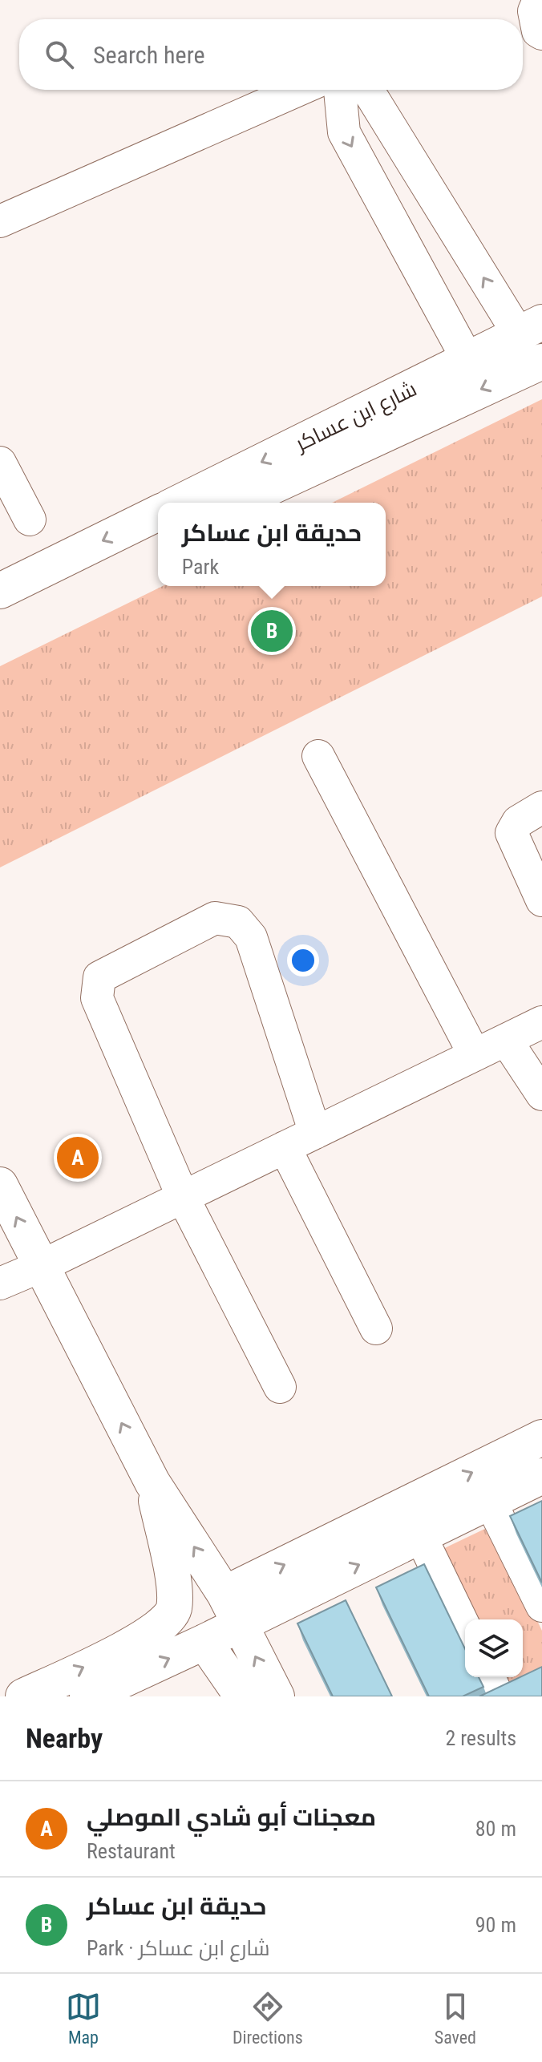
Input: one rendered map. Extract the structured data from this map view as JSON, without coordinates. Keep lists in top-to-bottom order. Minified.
{"streets":{"main road":["شارع ابن عساكر"]},"one_way":["شارع ابن عساكر"],"page":{"search":"Search here","popup":["حديقة ابن عساكر","Park"],"pins":["B","A"],"heading":["Nearby","2 results"],"list":[{"mark":"A","name":"معجنات أبو شادي الموصلي","note":"Restaurant","value":"80 m"},{"mark":"B","name":"حديقة ابن عساكر","note":"Park · شارع ابن عساكر","value":"90 m"}],"nav":["Map","Directions","Saved"]}}
